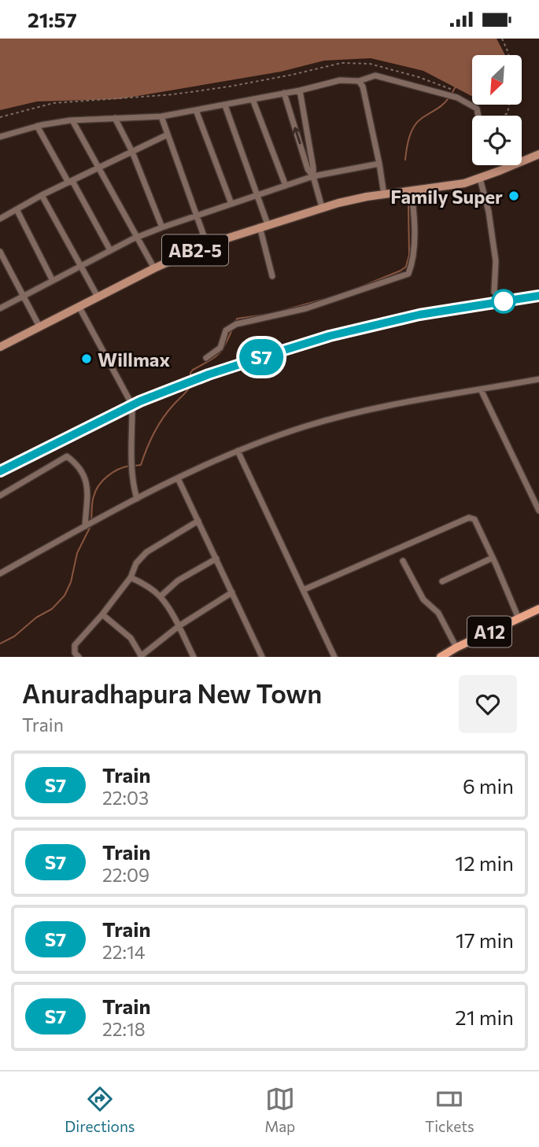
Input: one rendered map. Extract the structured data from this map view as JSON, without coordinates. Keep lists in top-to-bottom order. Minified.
{"streets":{"highway":["A12"],"main road":["AB2-5"]},"places":["Family Super","Willmax"],"north":"bottom left","page":{"status":"21:57","on_map":"S7","heading":["Anuradhapura New Town","Train"],"list":[{"mark":"S7","name":"Train","note":"22:03","value":"6 min"},{"mark":"S7","name":"Train","note":"22:09","value":"12 min"},{"mark":"S7","name":"Train","note":"22:14","value":"17 min"},{"mark":"S7","name":"Train","note":"22:18","value":"21 min"}],"tabs":["Directions","Map","Tickets"]}}
